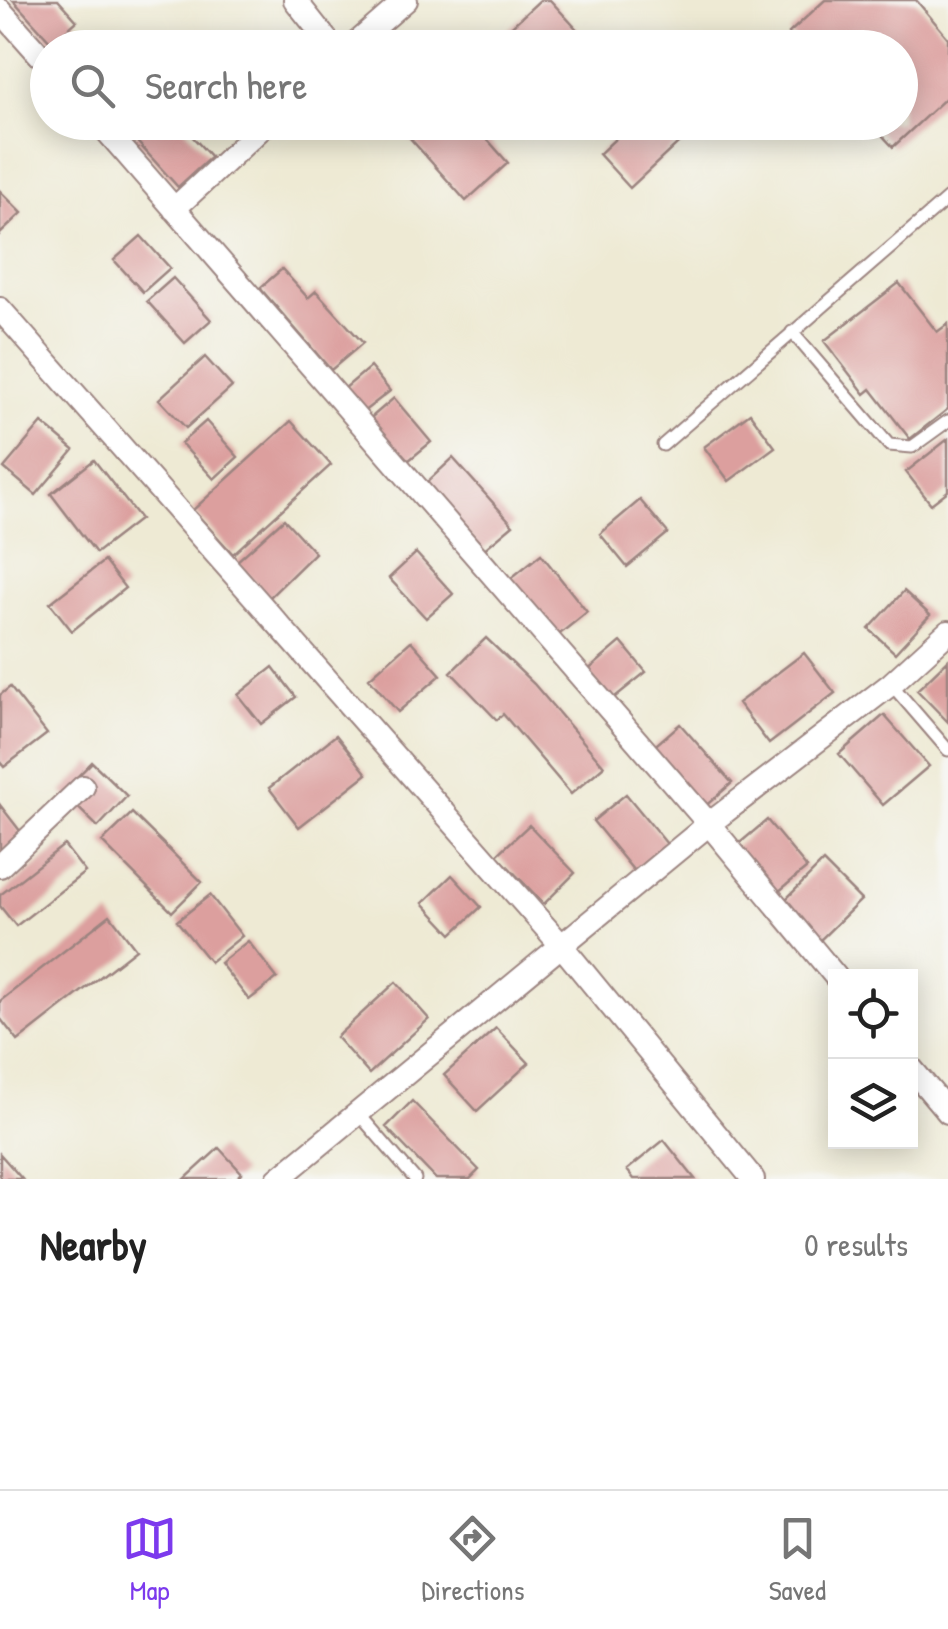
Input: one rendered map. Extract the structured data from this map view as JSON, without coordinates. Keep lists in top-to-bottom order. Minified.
{"page":{"search":"Search here","heading":["Nearby","0 results"],"nav":["Map","Directions","Saved"]}}
